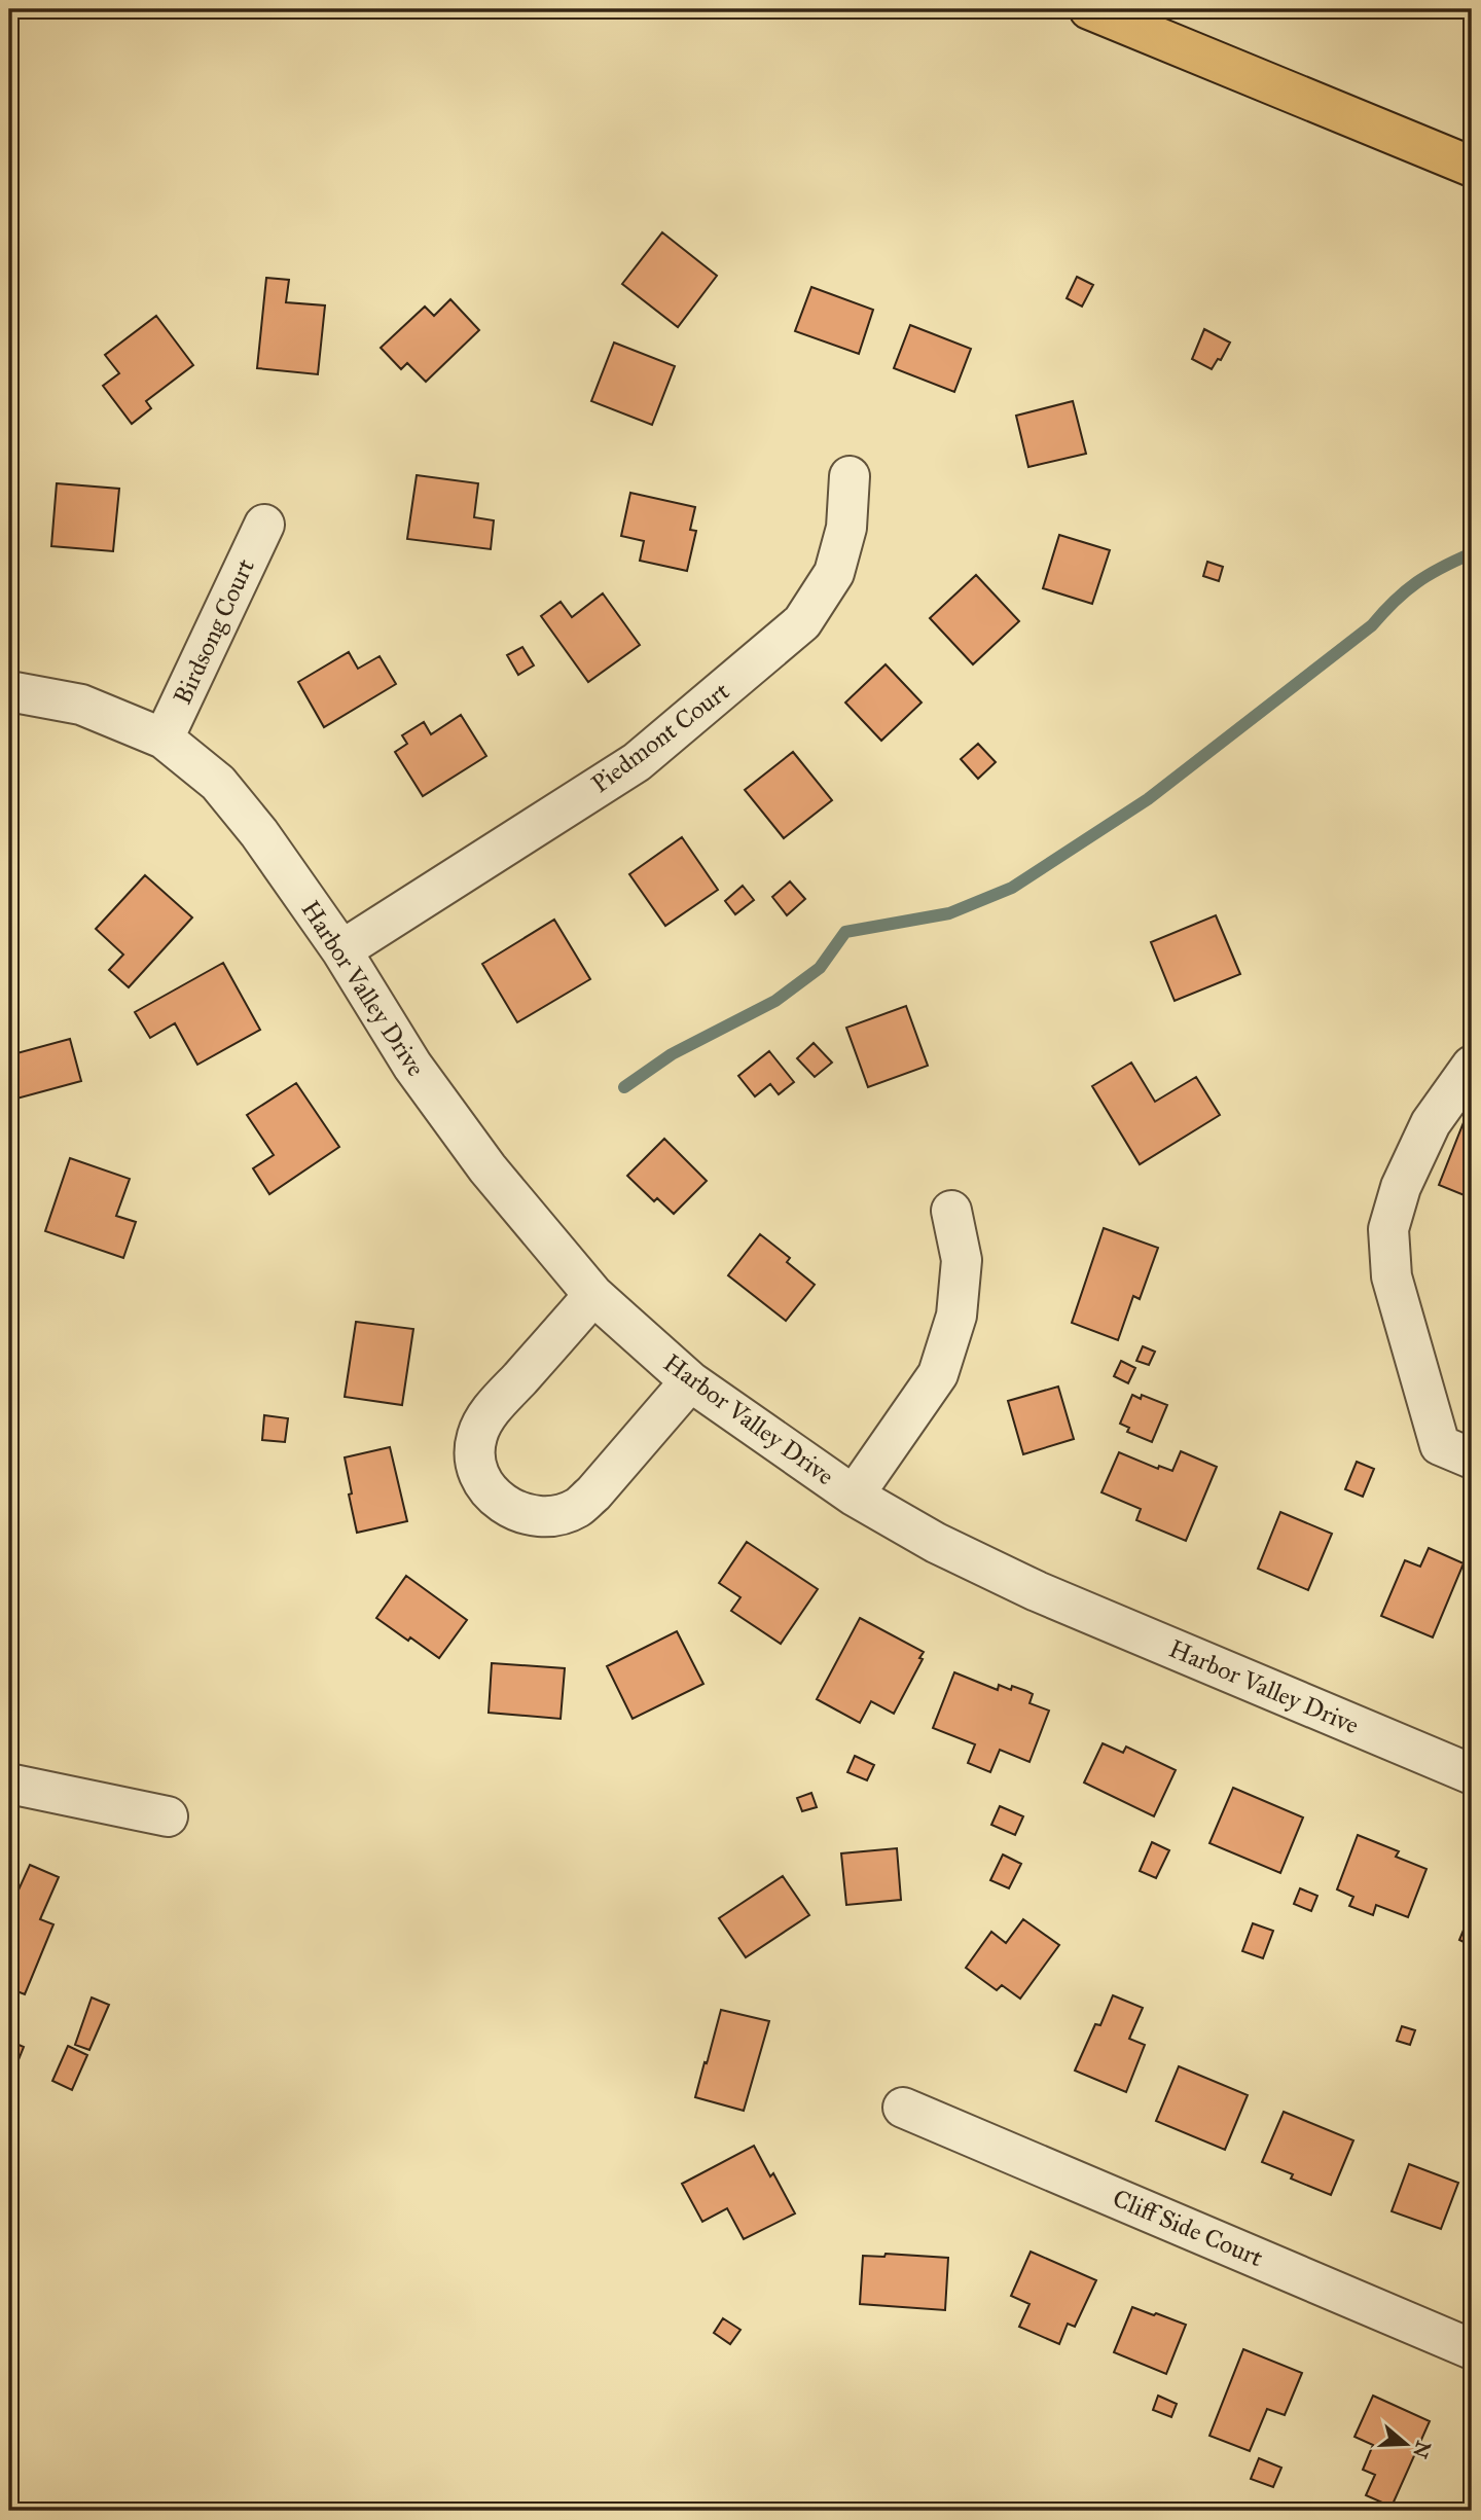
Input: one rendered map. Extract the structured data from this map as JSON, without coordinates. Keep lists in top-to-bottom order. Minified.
{"streets":{"street":["Birdsong Court","Piedmont Court","Harbor Valley Drive","Cliff Side Court"]},"crossings":[["Birdsong Court","Harbor Valley Drive"],["Piedmont Court","Harbor Valley Drive"]],"north":"right"}
